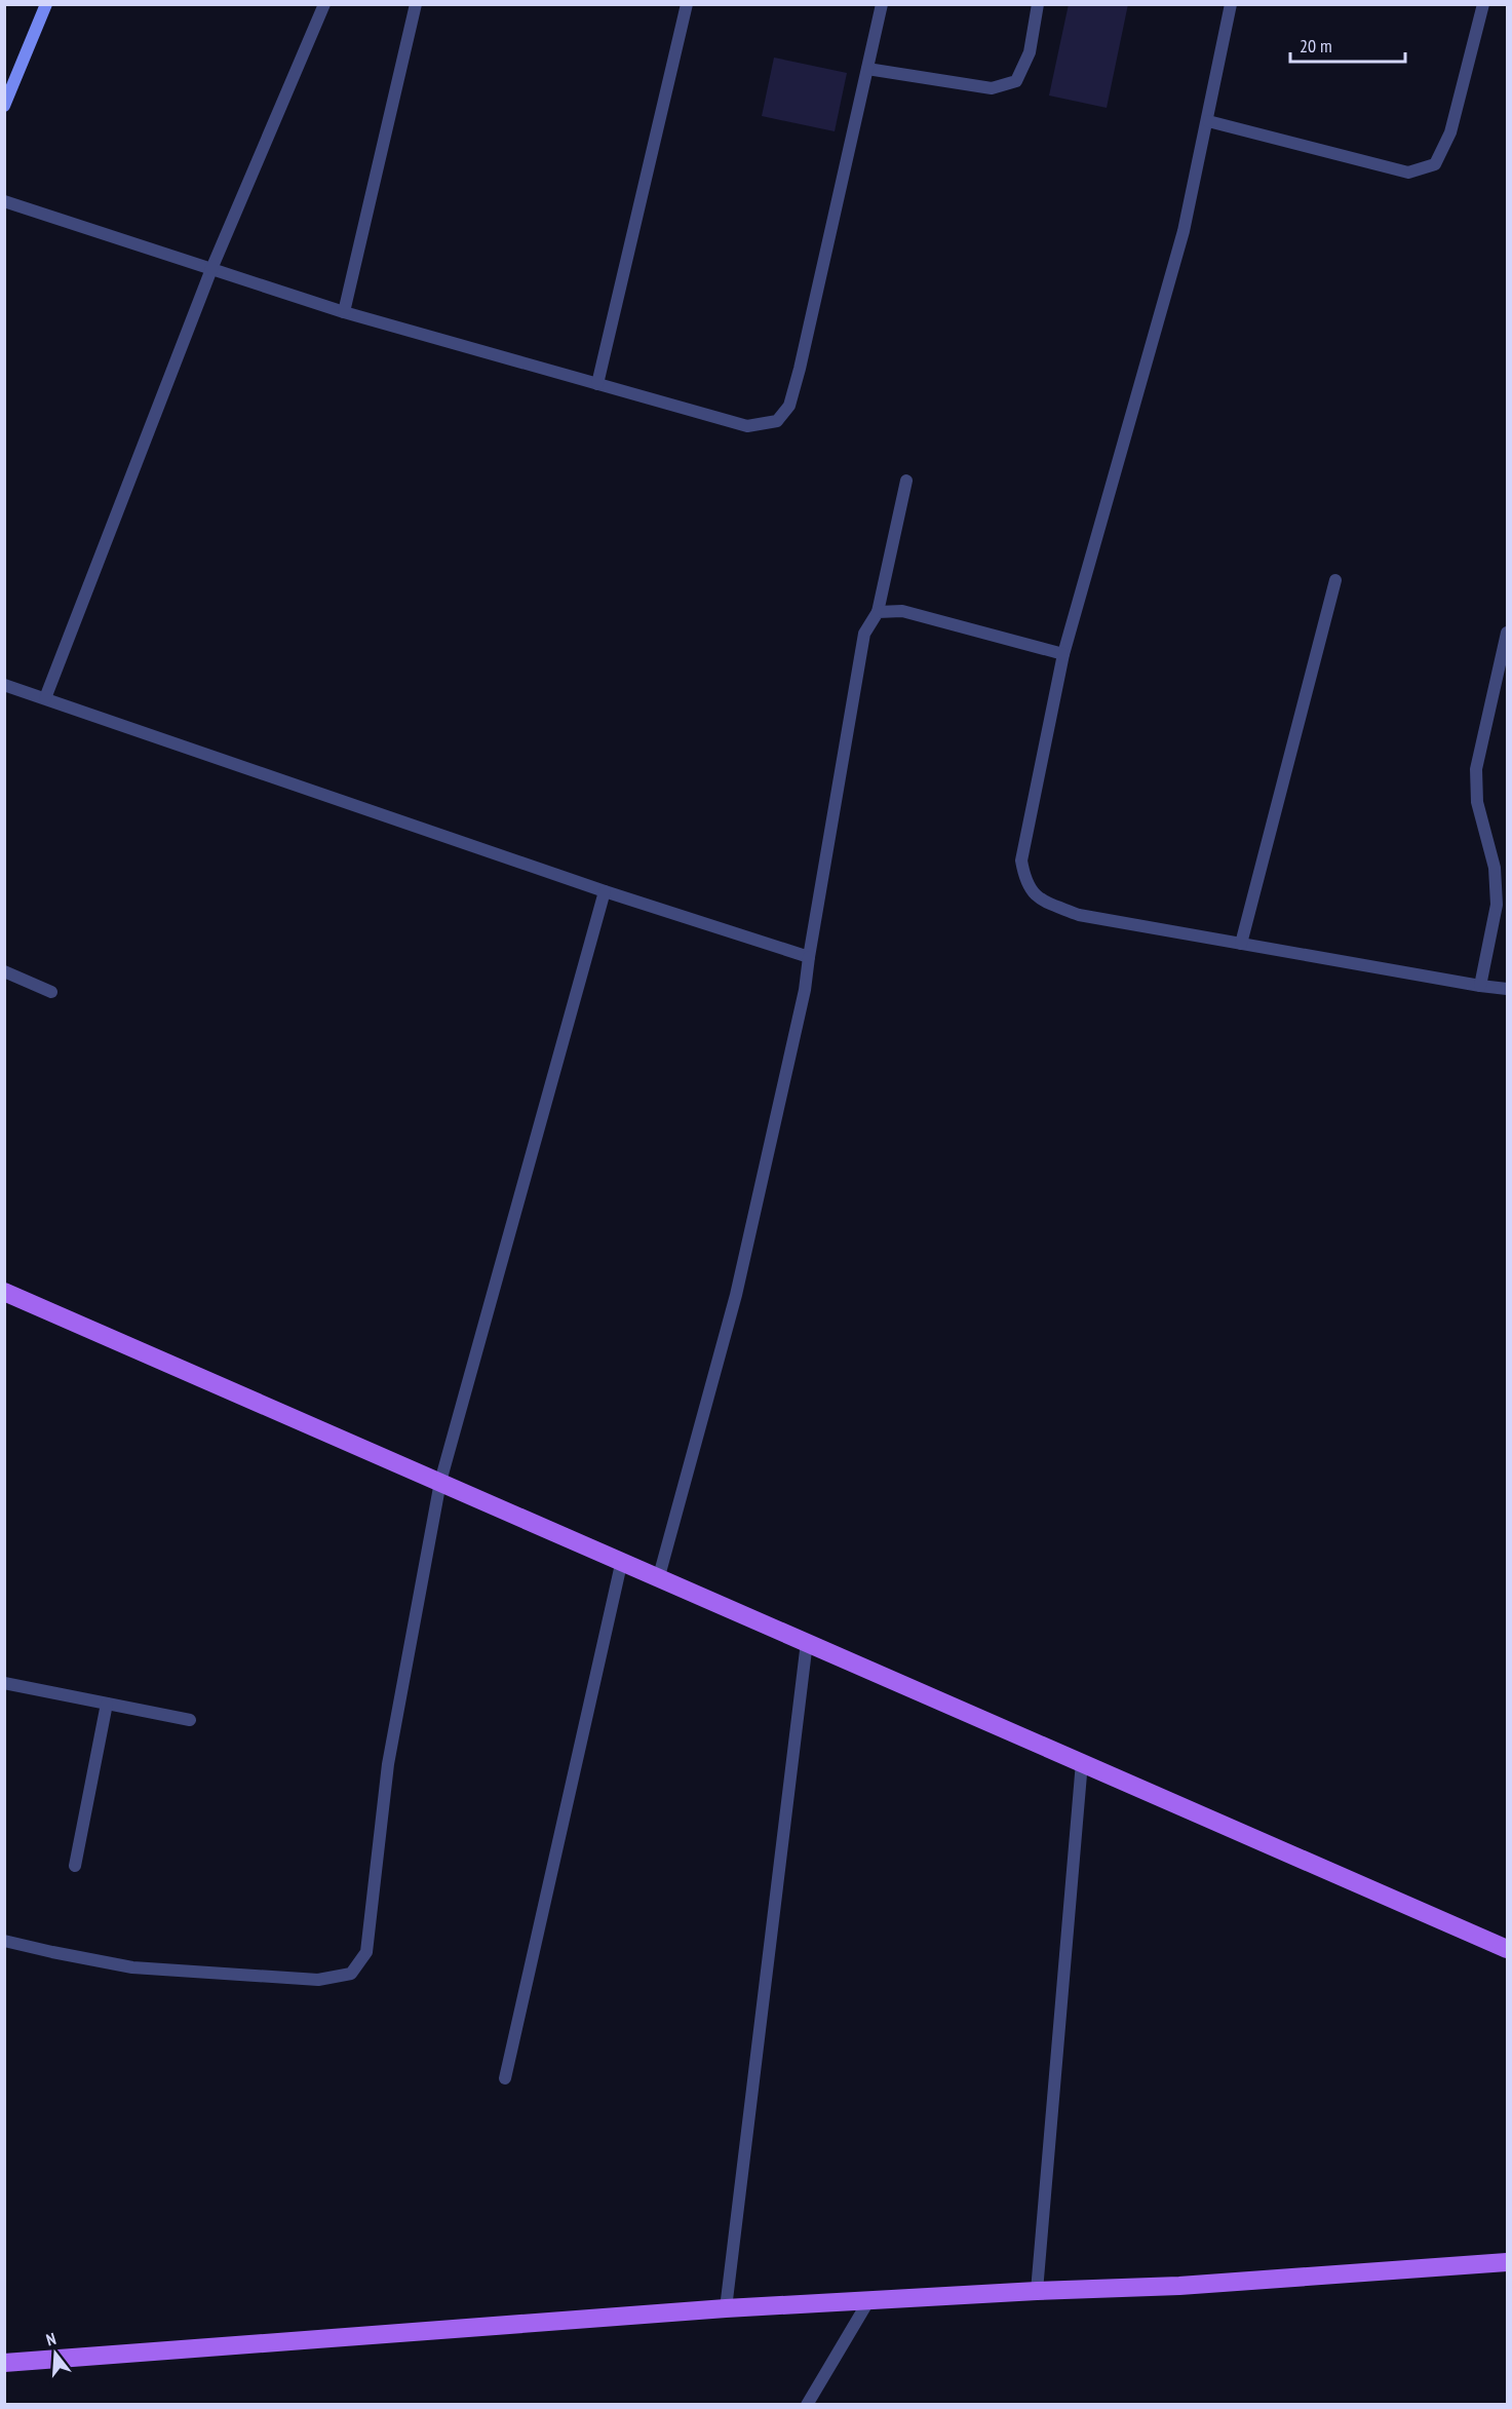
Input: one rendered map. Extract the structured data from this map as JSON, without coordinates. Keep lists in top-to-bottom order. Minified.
{"scale_bar":"20 m","north":"top"}
